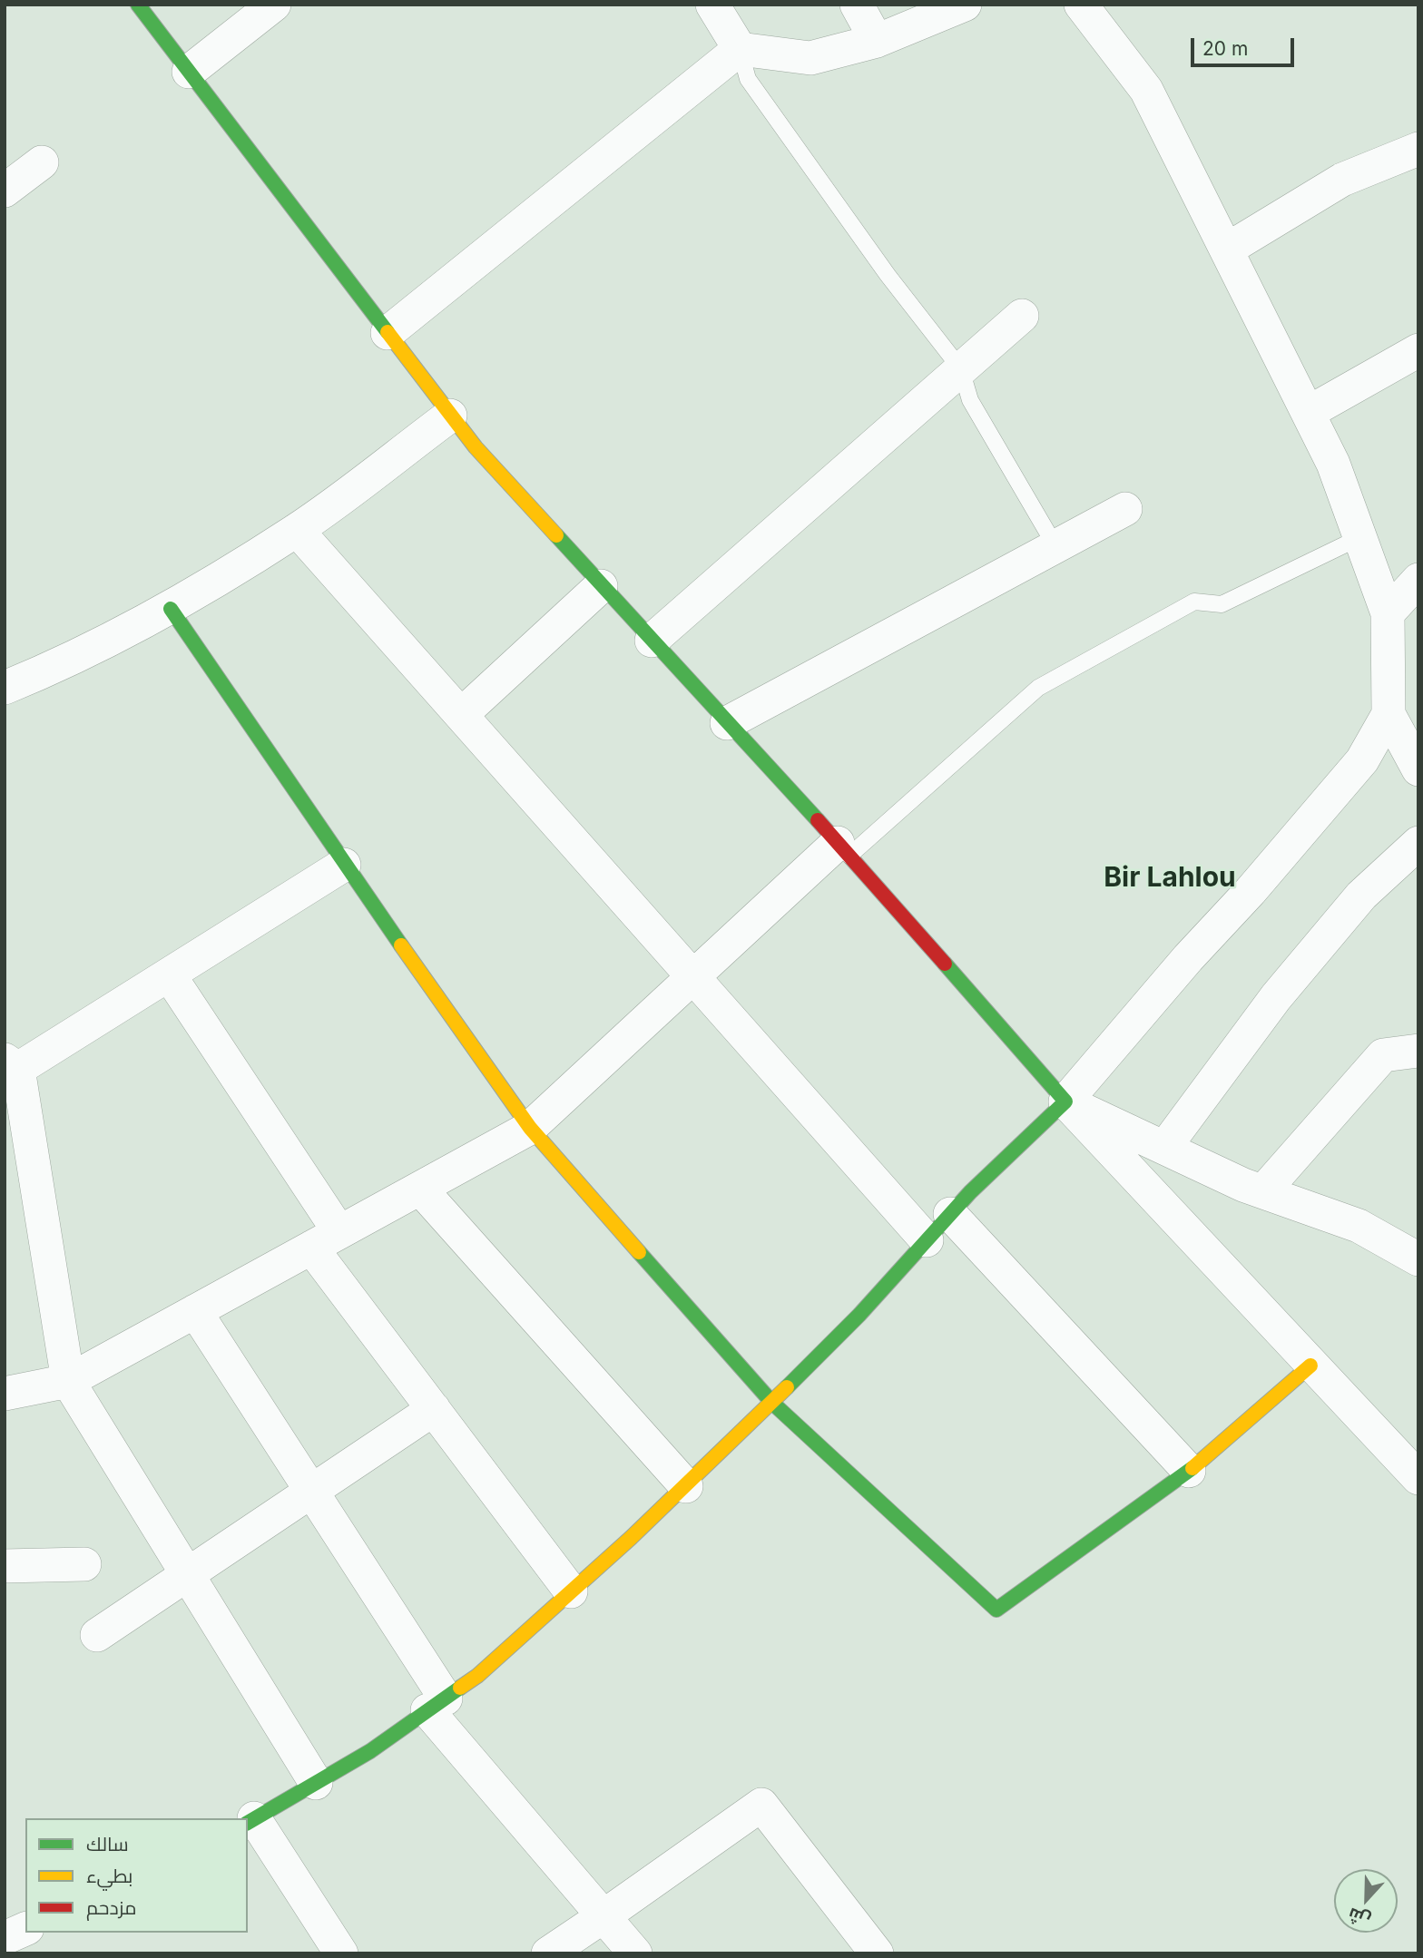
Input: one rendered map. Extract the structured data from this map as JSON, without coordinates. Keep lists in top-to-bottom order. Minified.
{"districts":["Bir Lahlou"],"legend":["سالك","بطيء","مزدحم"],"scale_bar":"20 m","north":"bottom"}
